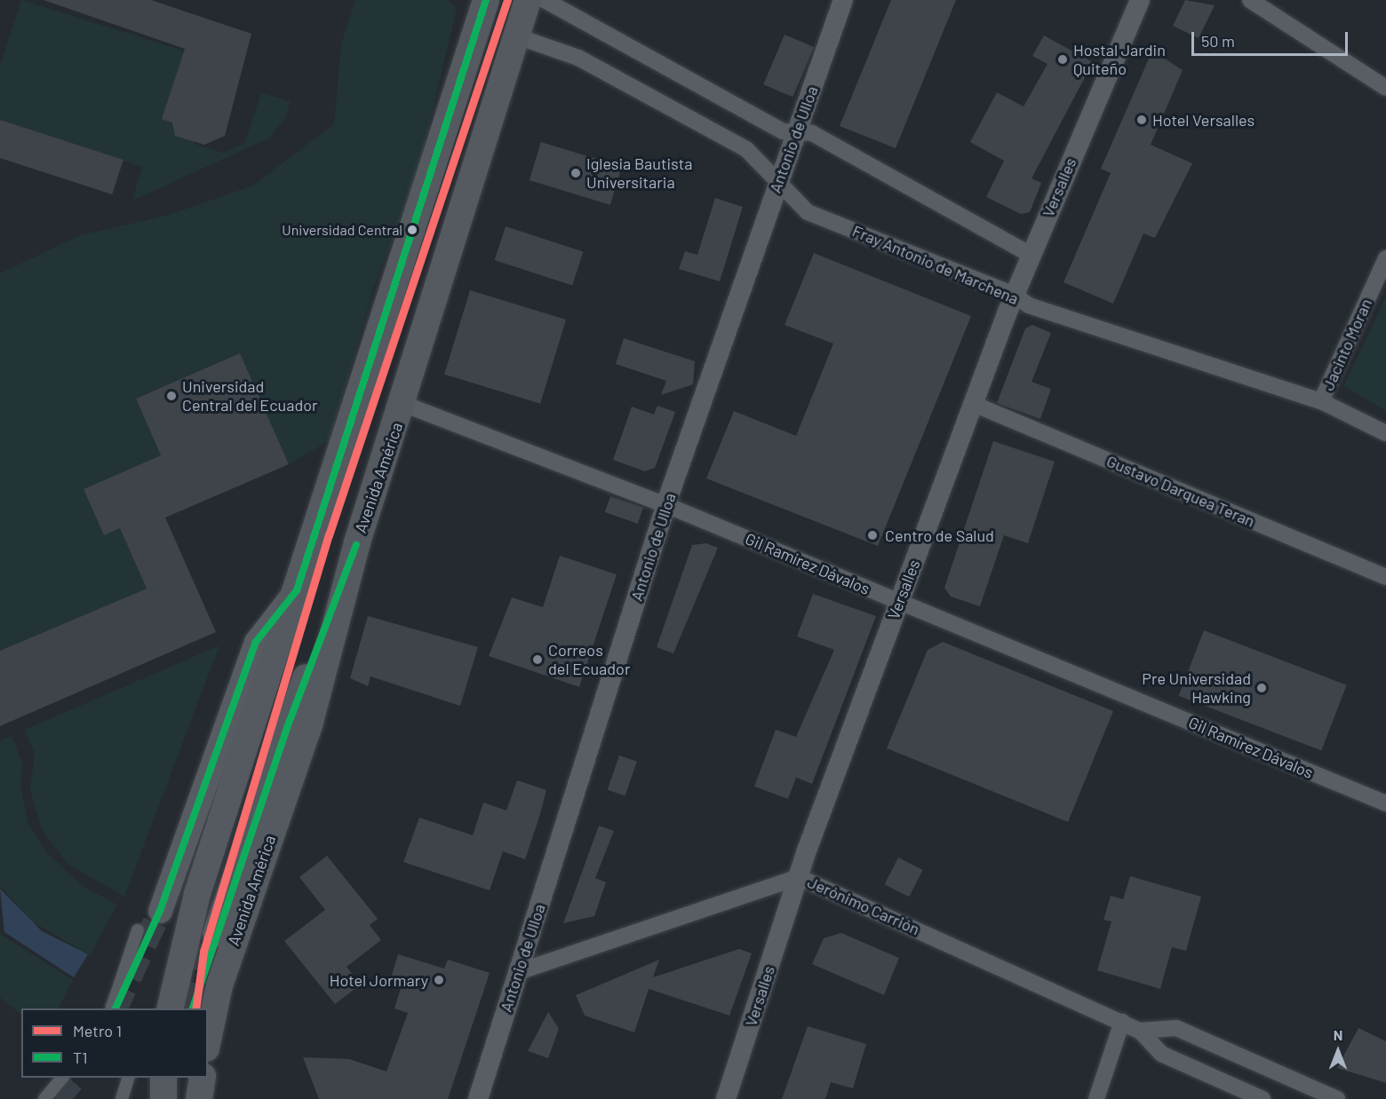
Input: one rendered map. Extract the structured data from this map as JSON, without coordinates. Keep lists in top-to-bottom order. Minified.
{"streets":{"main road":["Avenida América"],"street":["Antonio de Ulloa","Versalles","Fray Antonio de Marchena","Jacinto Moran","Gustavo Darquea Teran","Gil Ramírez Dávalos","Jerónimo Carrión"]},"crossings":[["Antonio de Ulloa","Fray Antonio de Marchena"],["Antonio de Ulloa","Gil Ramírez Dávalos"],["Antonio de Ulloa","Jerónimo Carrión"],["Versalles","Fray Antonio de Marchena"],["Versalles","Gustavo Darquea Teran"],["Versalles","Gil Ramírez Dávalos"],["Versalles","Jerónimo Carrión"],["Fray Antonio de Marchena","Jacinto Moran"],["Fray Antonio de Marchena","Avenida América"],["Avenida América","Gil Ramírez Dávalos"]],"places":["Hostal Jardin Quiteño","Hotel Versalles","Iglesia Bautista Universitaria","Universidad Central","Universidad Central del Ecuador","Centro de Salud","Correos del Ecuador","Pre Universidad Hawking","Hotel Jormary"],"lines":["metro line 1","transit line T1"],"legend":["Metro 1","T1"],"scale_bar":"50 m","north":"top"}
